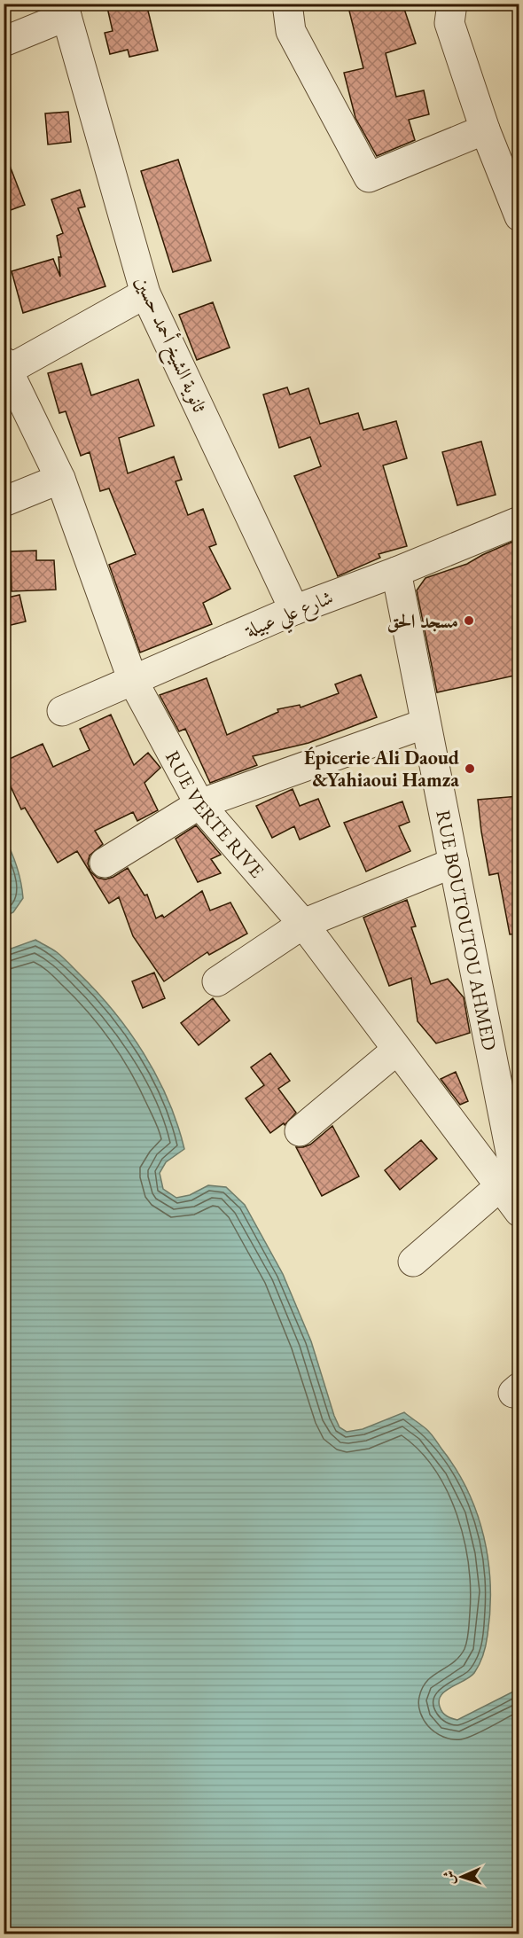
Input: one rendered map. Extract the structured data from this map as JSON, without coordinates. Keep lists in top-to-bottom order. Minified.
{"streets":{"street":["ثانوية الشيخ أحمد حسين","شارع علي عبيلة","RUE VERTE RIVE","RUE BOUTOUTOU AHMED"]},"crossings":[["ثانوية الشيخ أحمد حسين","شارع علي عبيلة"],["شارع علي عبيلة","RUE VERTE RIVE"],["شارع علي عبيلة","RUE BOUTOUTOU AHMED"],["RUE VERTE RIVE","RUE BOUTOUTOU AHMED"]],"places":["مسجد الحق","Épicerie Ali Daoud &Yahiaoui Hamza"],"north":"left"}
